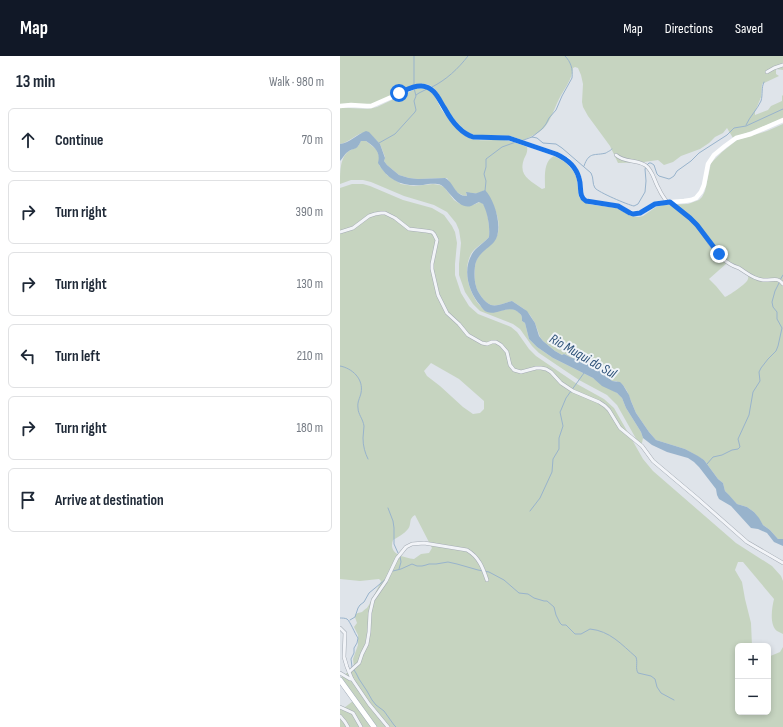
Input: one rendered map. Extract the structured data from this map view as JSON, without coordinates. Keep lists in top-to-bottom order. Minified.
{"water":["Rio Muqui do Sul"],"page":{"header":"Map","nav":["Map","Directions","Saved"],"heading":["13 min","Walk · 980 m"],"list":[["Continue","70 m"],["Turn right","390 m"],["Turn right","130 m"],["Turn left","210 m"],["Turn right","180 m"],"Arrive at destination"],"map_buttons":["+","−"]}}
